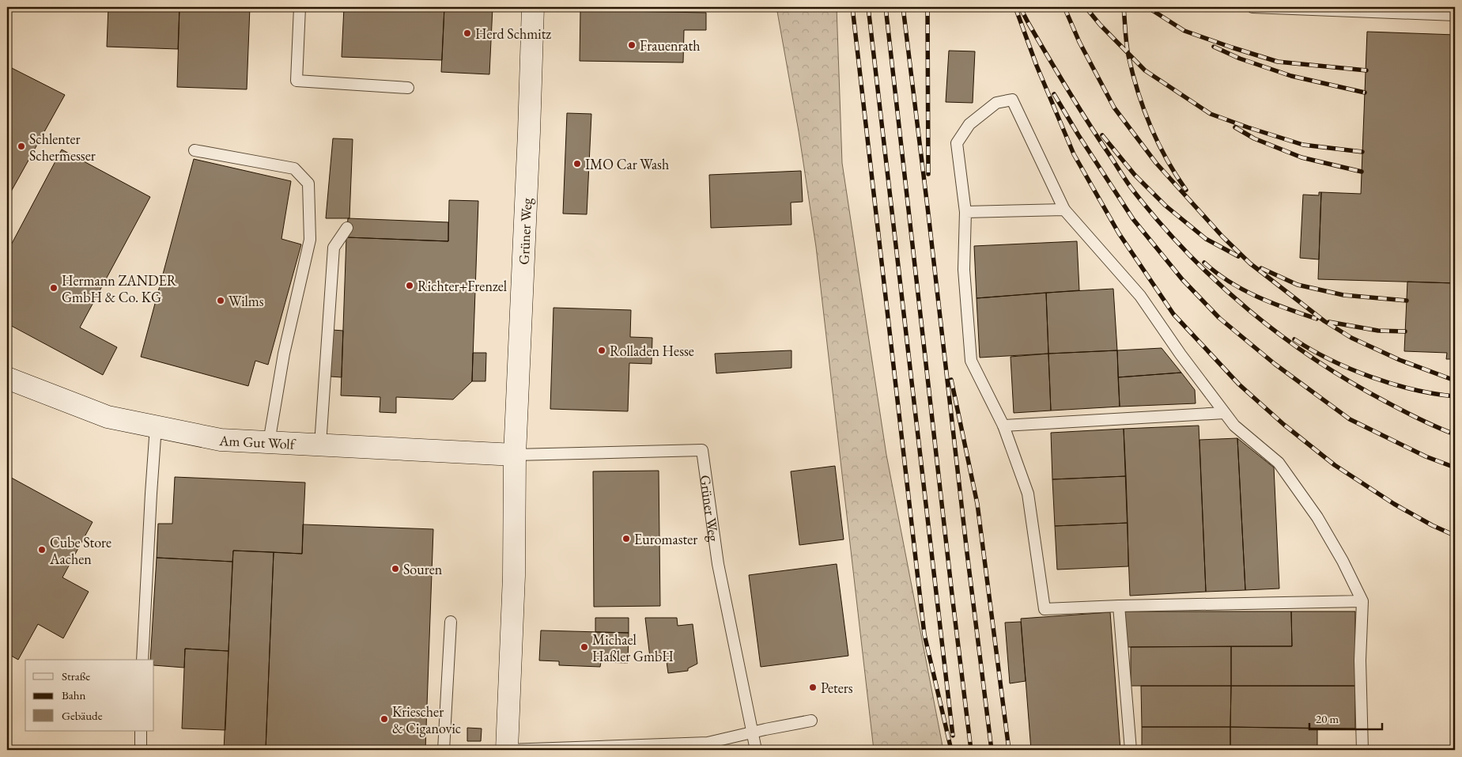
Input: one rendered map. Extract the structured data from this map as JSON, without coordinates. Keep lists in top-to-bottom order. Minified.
{"streets":{"street":["Grüner Weg","Am Gut Wolf"]},"crossings":[["Grüner Weg","Am Gut Wolf"]],"places":["Herd Schmitz","Frauenrath","Schlenter Schermesser","IMO Car Wash","Richter+Frenzel","Hermann ZANDER GmbH & Co. KG","Wilms","Rolladen Hesse","Euromaster","Cube Store Aachen","Souren","Michael Haßler GmbH","Peters","Kriescher & Ciganovic"],"legend":["Straße","Bahn","Gebäude"],"scale_bar":"20 m"}
